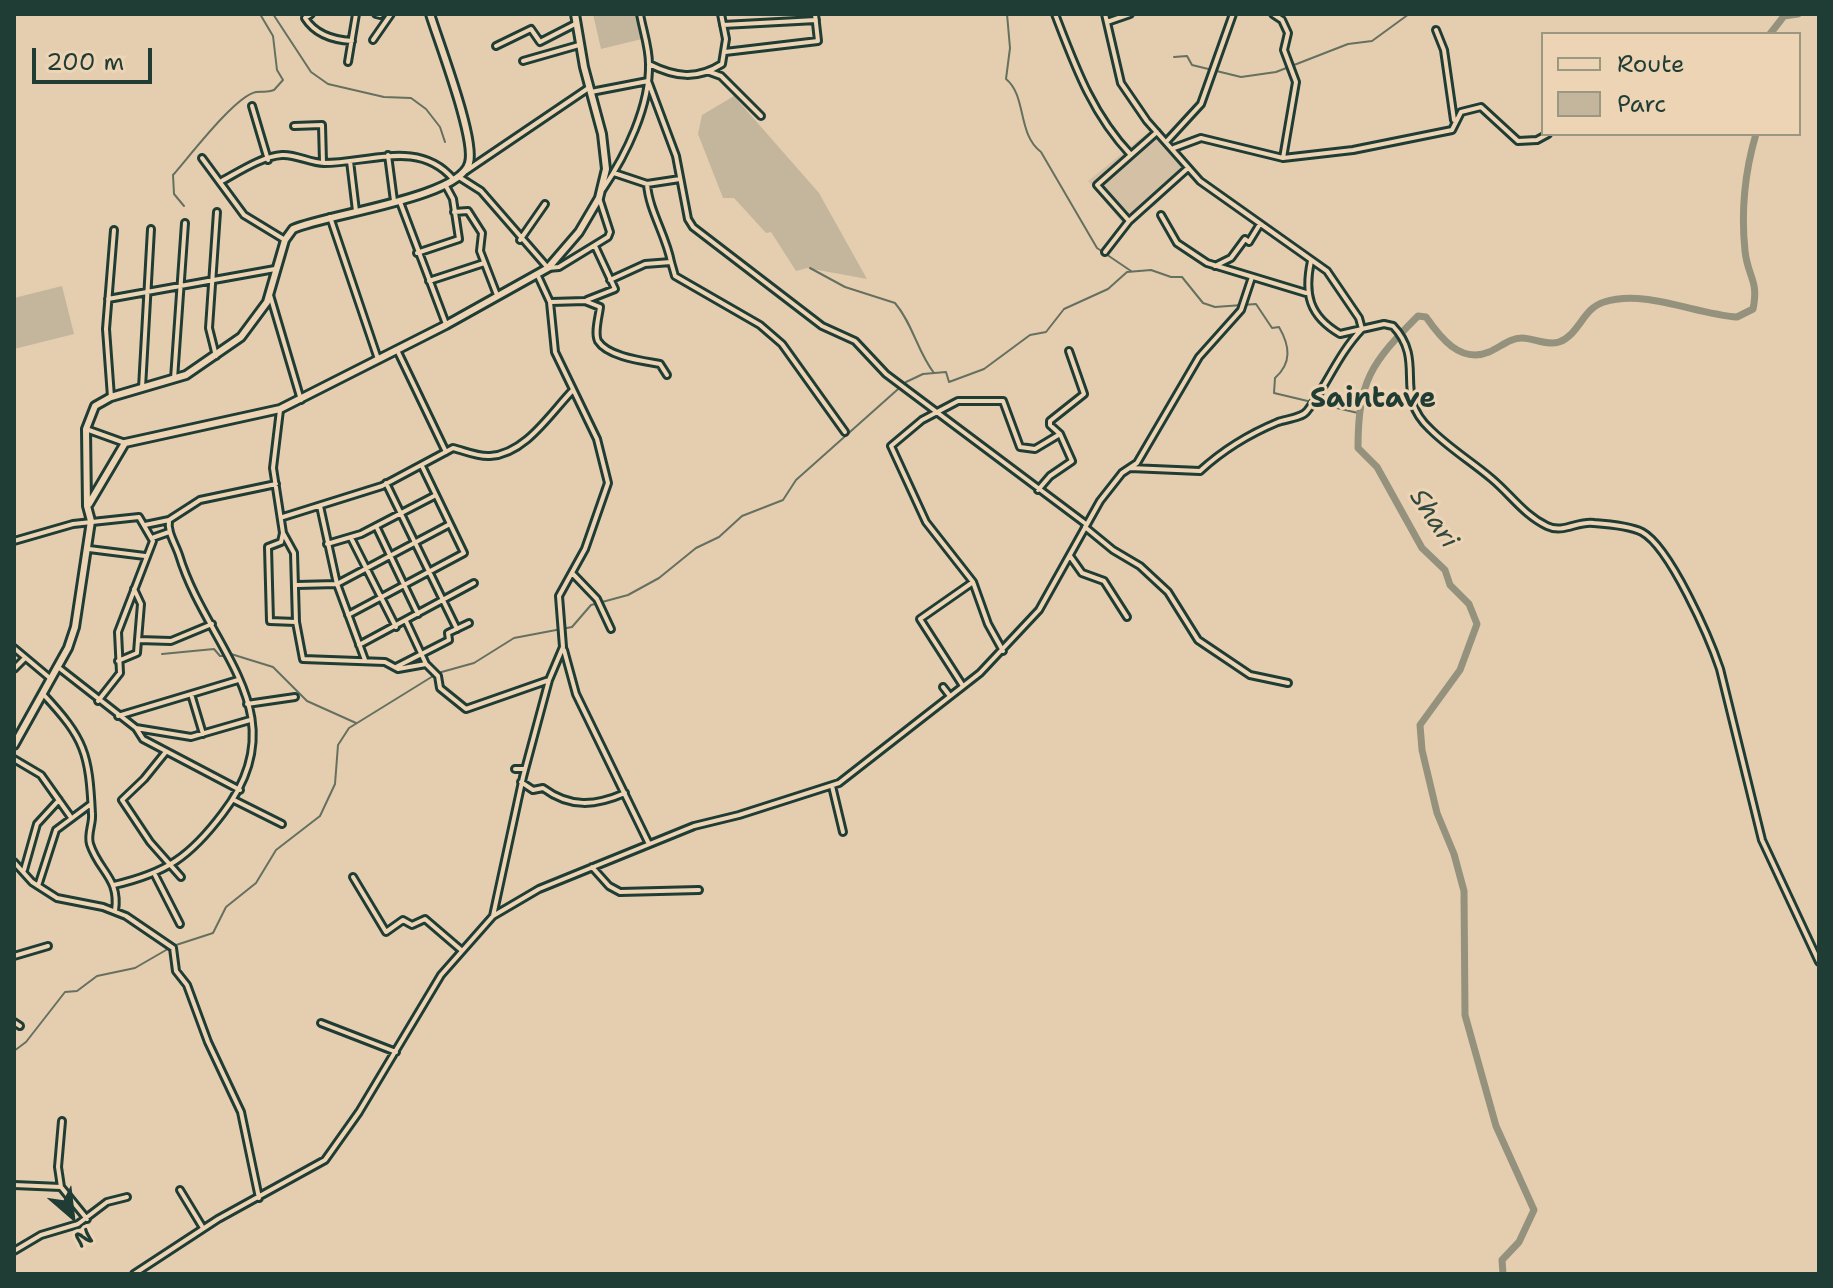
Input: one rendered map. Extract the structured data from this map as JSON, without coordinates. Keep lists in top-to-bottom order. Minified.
{"districts":["Saintave"],"water":["Shari"],"legend":["Route","Parc"],"scale_bar":"200 m","north":"bottom right"}
